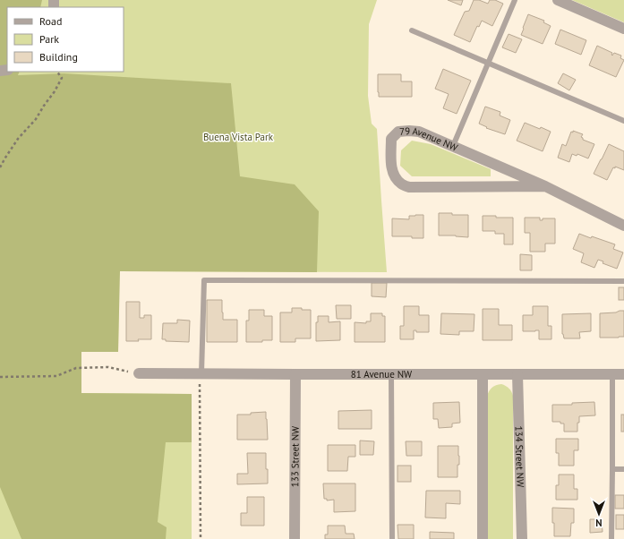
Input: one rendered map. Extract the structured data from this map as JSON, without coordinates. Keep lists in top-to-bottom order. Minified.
{"streets":{"street":["79 Avenue NW","81 Avenue NW","133 Street NW","134 Street NW"]},"crossings":[["81 Avenue NW","133 Street NW"],["81 Avenue NW","134 Street NW"]],"parks":["Buena Vista Park"],"legend":["Road","Park","Building"],"north":"bottom"}
